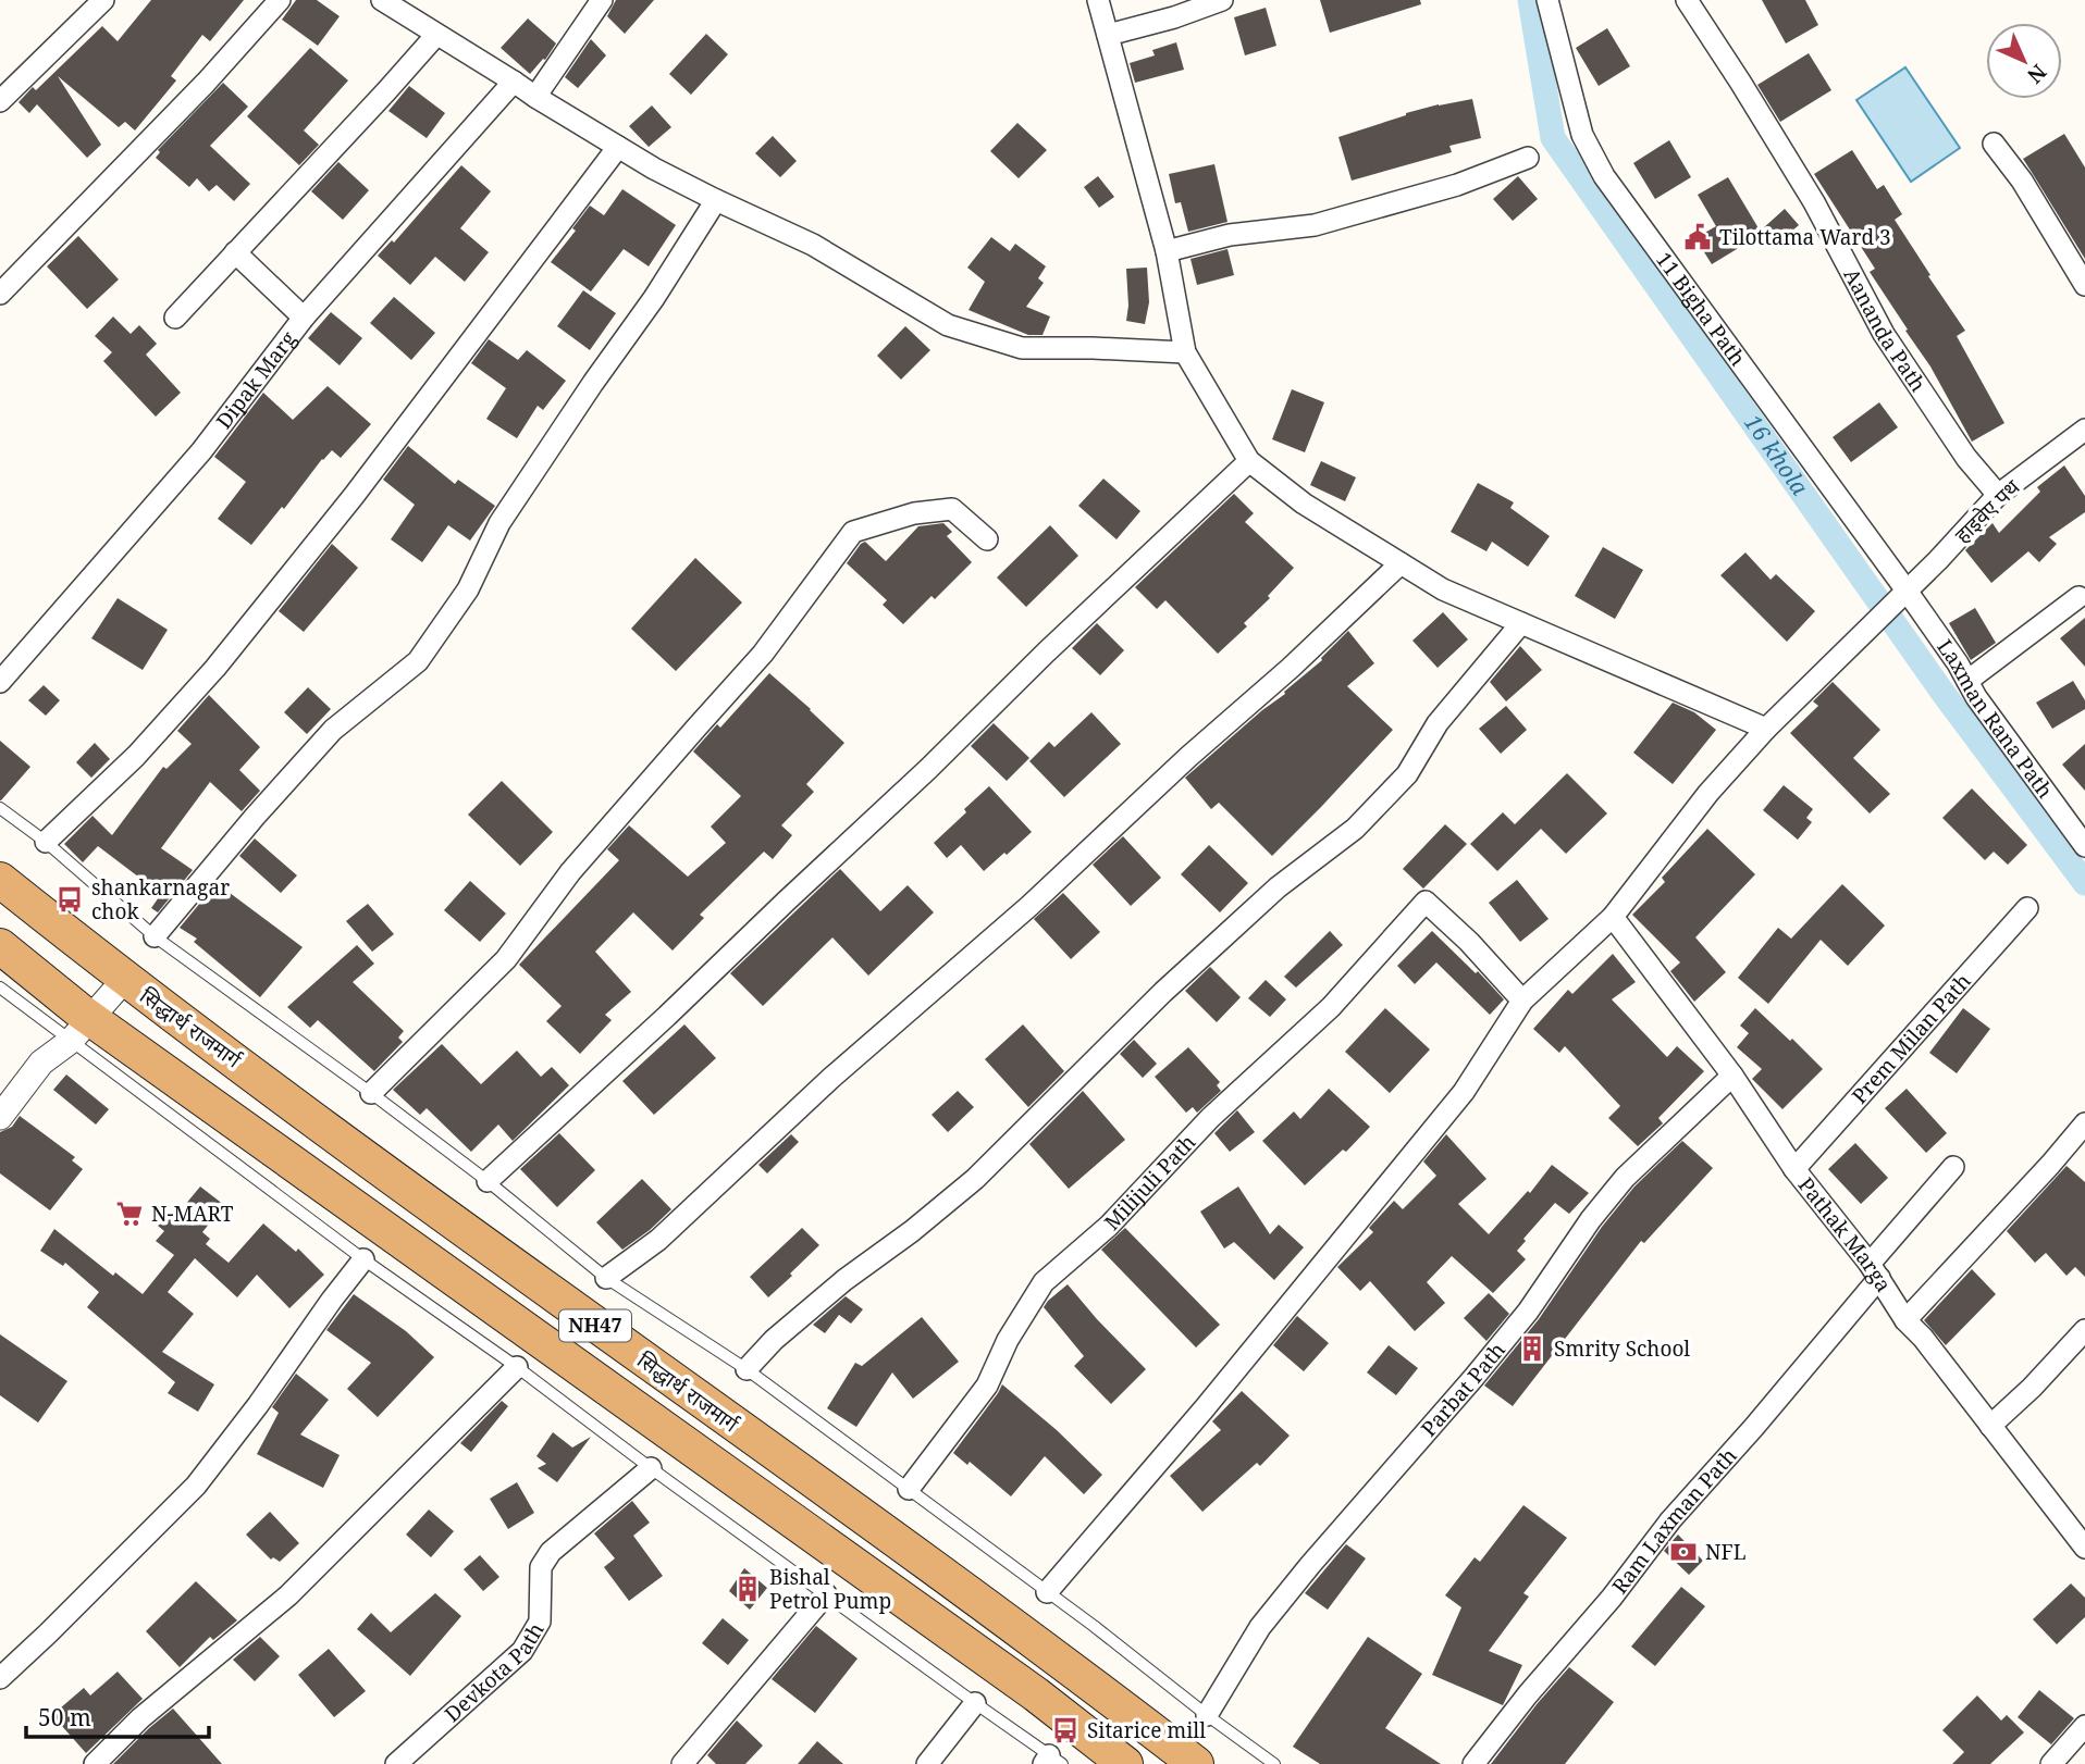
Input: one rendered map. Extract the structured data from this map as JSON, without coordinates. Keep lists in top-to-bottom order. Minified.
{"streets":{"highway":["सिद्धार्थ राजमार्ग","NH47"],"street":["11 Bigha Path","Aananda Path","Dipak Marg","हाइवेए पथ","Laxman Rana Path","Prem Milan Path","Milijuli Path","Pathak Marga","Parbat Path","Ram Laxman Path","Devkota Path"]},"crossings":[["11 Bigha Path","हाइवेए पथ"],["11 Bigha Path","Laxman Rana Path"],["Aananda Path","हाइवेए पथ"],["हाइवेए पथ","Laxman Rana Path"],["हाइवेए पथ","Milijuli Path"],["हाइवेए पथ","Pathak Marga"],["Prem Milan Path","Pathak Marga"],["Pathak Marga","Parbat Path"],["Pathak Marga","Ram Laxman Path"]],"water":["16 khola"],"places":{"public building":["Tilottama Ward 3"],"bus stop":["shankarnagar chok","Sitarice mill"],"supermarket":["N-MART"],"building":["Smrity School","Bishal Petrol Pump"],"bank":["NFL"]},"scale_bar":"50 m","north":"bottom right"}
